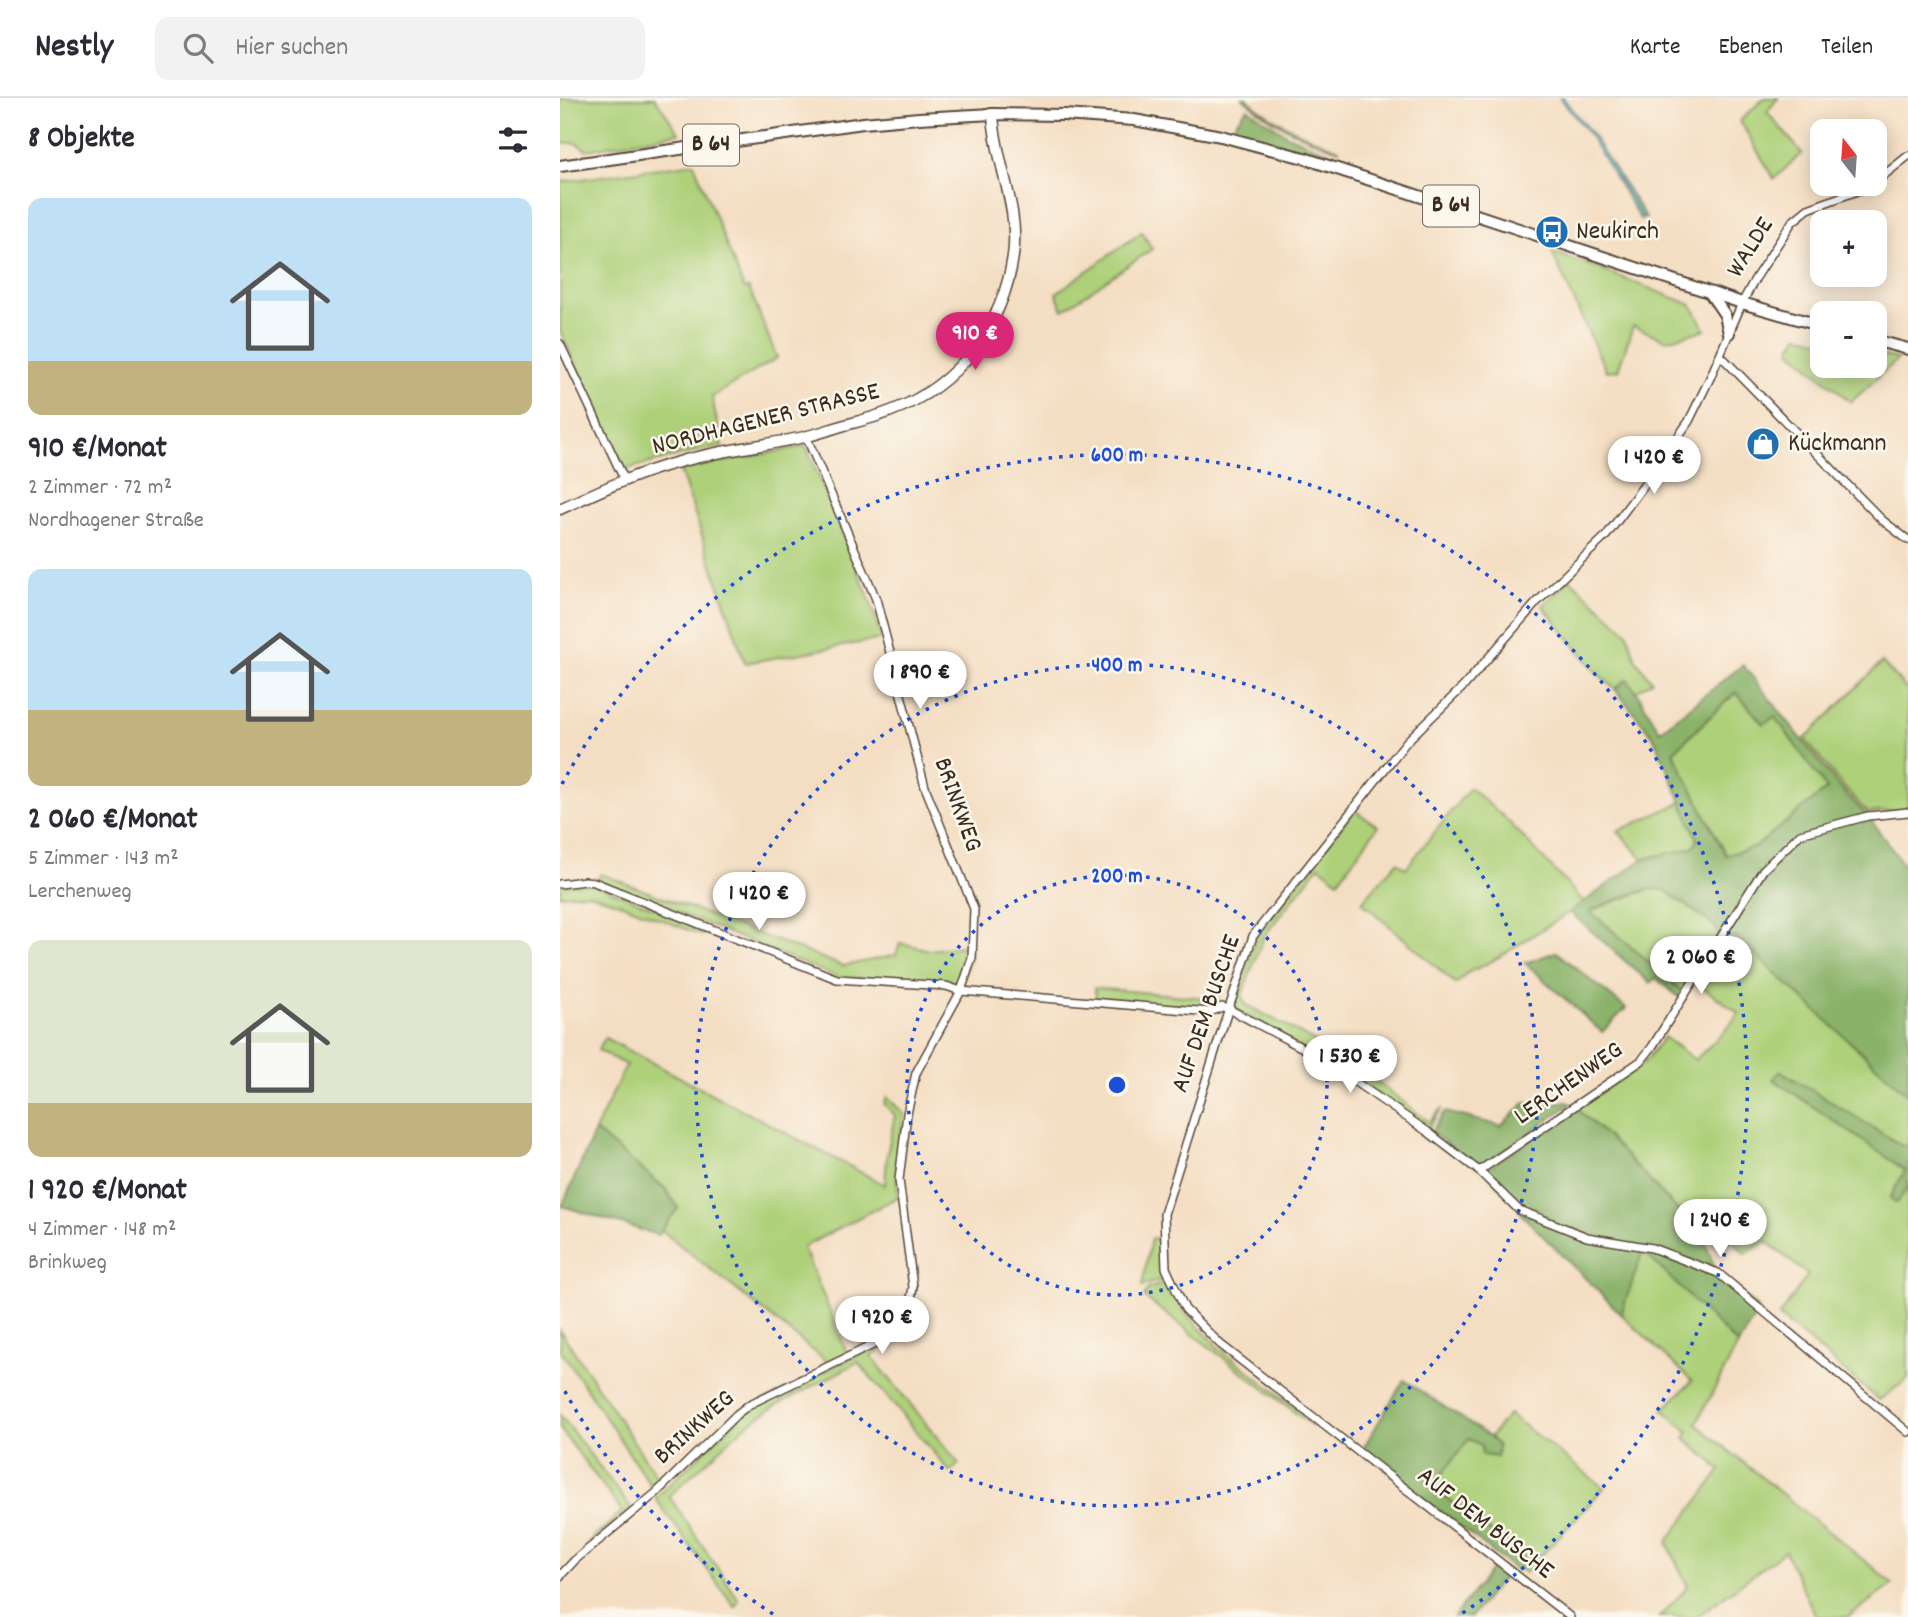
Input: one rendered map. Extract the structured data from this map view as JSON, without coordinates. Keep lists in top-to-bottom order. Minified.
{"streets":{"main road":["B 64"],"street":["WALDE","NORDHAGENER STRASSE","BRINKWEG","AUF DEM BUSCHE","LERCHENWEG"]},"crossings":[["B 64","WALDE"],["B 64","NORDHAGENER STRASSE"],["B 64","AUF DEM BUSCHE"],["WALDE","AUF DEM BUSCHE"],["NORDHAGENER STRASSE","BRINKWEG"]],"places":{"bus stop":["Neukirch"],"shop":["Kückmann"]},"north":"top","page":{"header":"Nestly","search":"Hier suchen","nav":["Karte","Ebenen","Teilen"],"heading":"8 Objekte","map_buttons":["+","−"],"list":[{"name":"910 €/Monat","note":"2 Zimmer · 72 m² · Nordhagener Straße"},{"name":"2 060 €/Monat","note":"5 Zimmer · 143 m² · Lerchenweg"},{"name":"1 920 €/Monat","note":"4 Zimmer · 148 m² · Brinkweg"}],"price":["910 €","1 420 €","1 890 €","1 420 €","2 060 €","1 530 €","1 240 €","1 920 €"]},"rings":["600 m","400 m","200 m"]}
